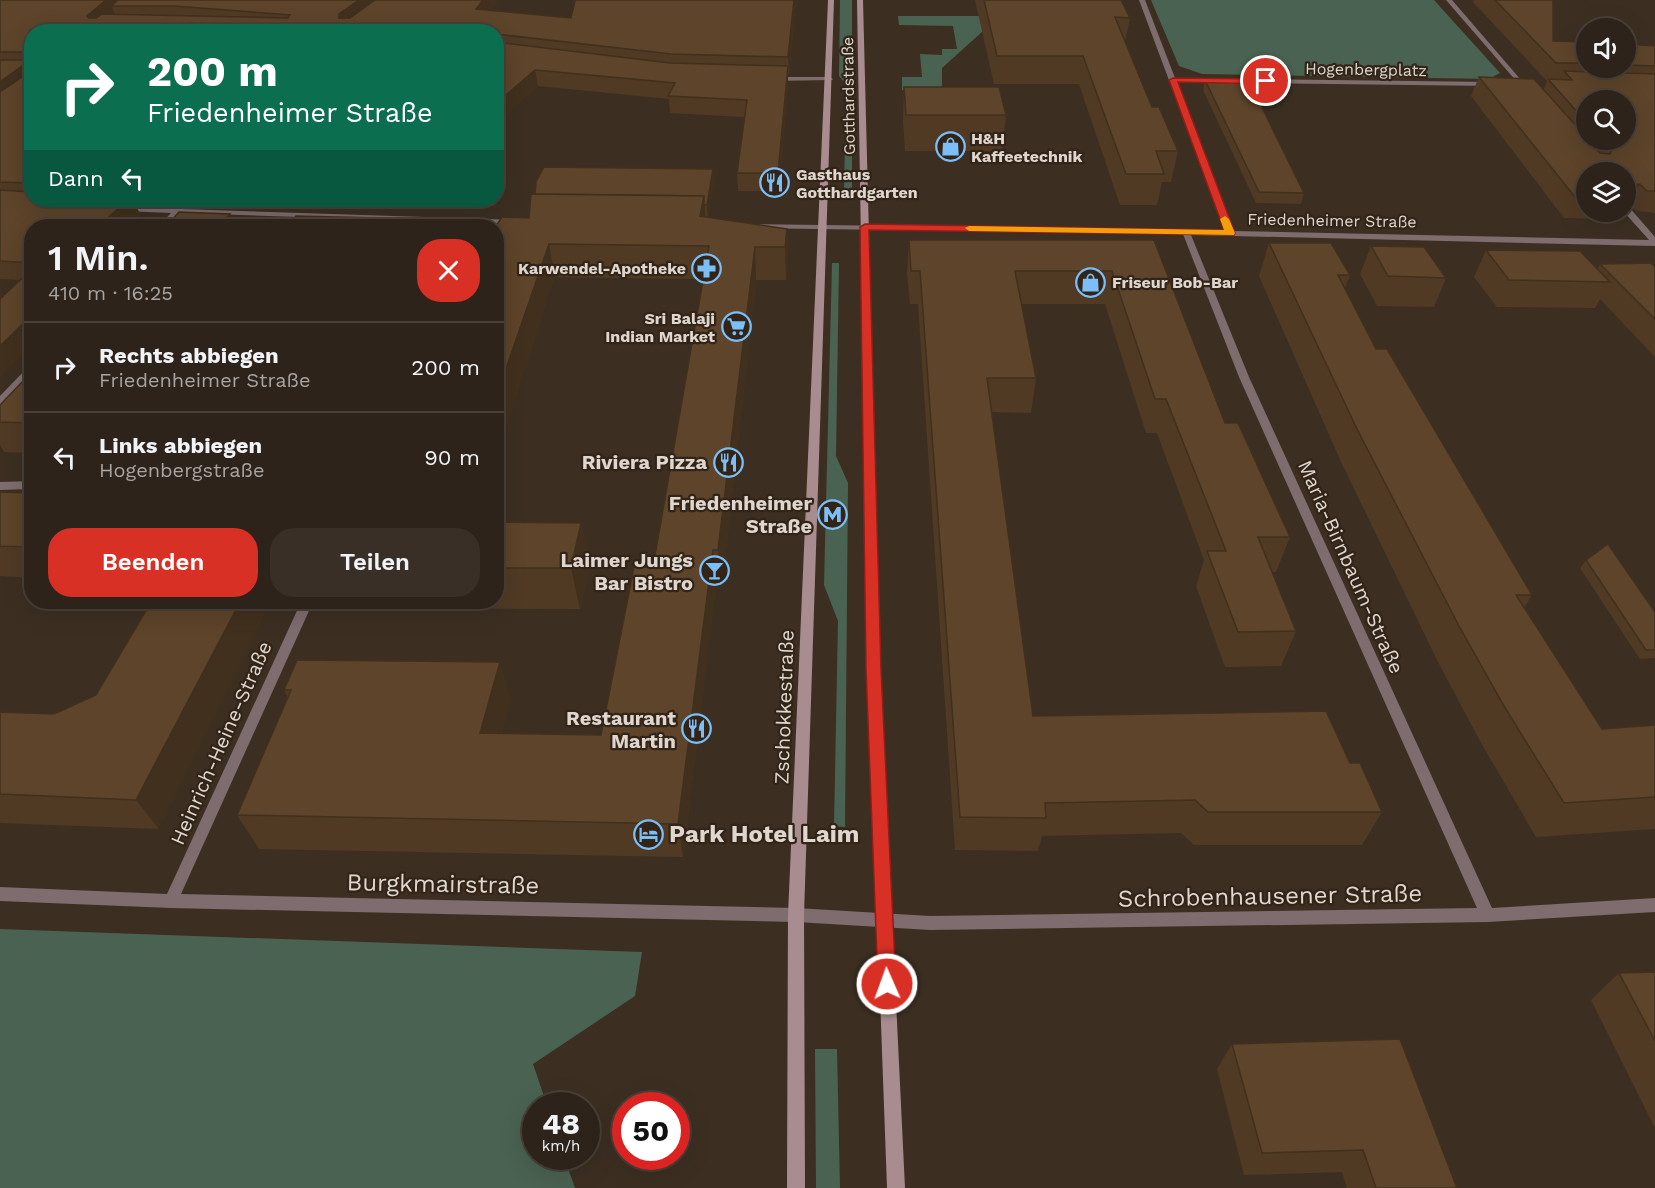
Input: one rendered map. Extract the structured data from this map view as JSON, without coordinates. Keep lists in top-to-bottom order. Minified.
{"streets":{"main road":["Gotthardstraße","Zschokkestraße"],"street":["Hogenbergplatz","Friedenheimer Straße","Maria-Birnbaum-Straße","Heinrich-Heine-Straße","Burgkmairstraße","Schrobenhausener Straße"]},"crossings":[["Gotthardstraße","Friedenheimer Straße"],["Gotthardstraße","Zschokkestraße"],["Friedenheimer Straße","Maria-Birnbaum-Straße"],["Friedenheimer Straße","Zschokkestraße"],["Maria-Birnbaum-Straße","Schrobenhausener Straße"],["Zschokkestraße","Burgkmairstraße"],["Heinrich-Heine-Straße","Burgkmairstraße"],["Burgkmairstraße","Schrobenhausener Straße"]],"places":{"shop":["H&H Kaffeetechnik","Friseur Bob-Bar"],"restaurant":["Gasthaus Gotthardgarten","Riviera Pizza","Restaurant Martin"],"pharmacy":["Karwendel-Apotheke"],"supermarket":["Sri Balaji Indian Market"],"metro station":["Friedenheimer Straße"],"bar":["Laimer Jungs Bar Bistro"],"hotel":["Park Hotel Laim"]},"page":{"turn":["200 m","Friedenheimer Straße"],"then":"Dann","heading":["1 Min.","410 m · 16:25"],"list":[{"name":"Rechts abbiegen","note":"Friedenheimer Straße","value":"200 m"},{"name":"Links abbiegen","note":"Hogenbergstraße","value":"90 m"}],"buttons":["Beenden","Teilen"],"speed":"48 km/h","limit":"50"}}
